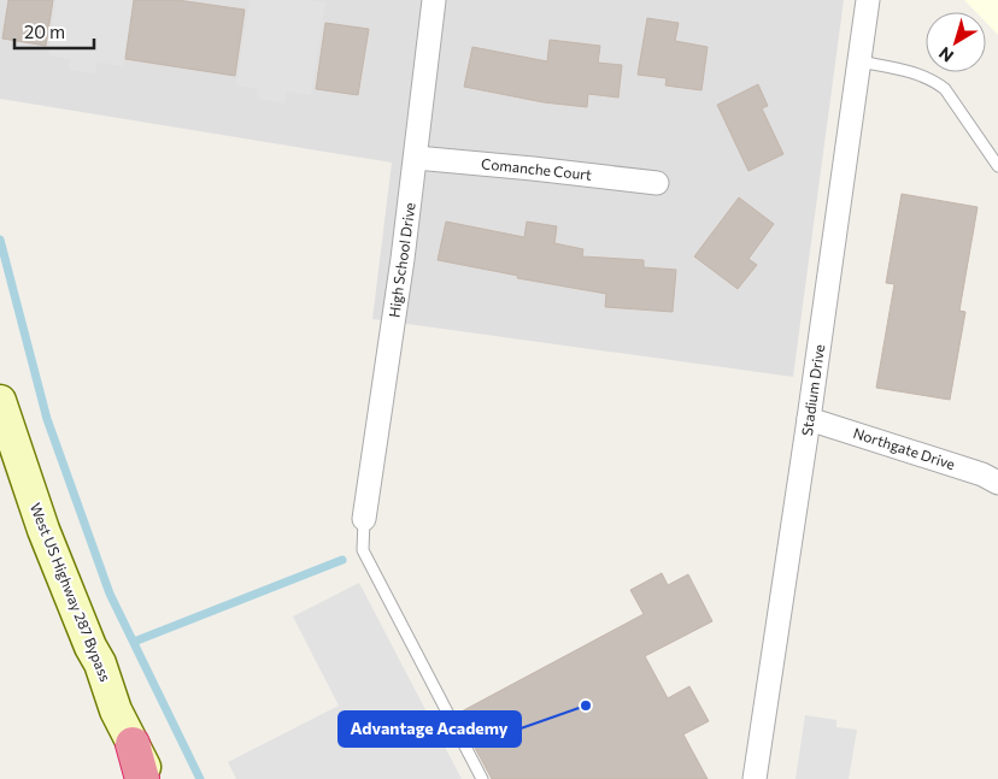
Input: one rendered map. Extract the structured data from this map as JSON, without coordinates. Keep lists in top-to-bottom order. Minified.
{"streets":{"main road":["West US Highway 287 Bypass"],"street":["Comanche Court","High School Drive","Stadium Drive","Northgate Drive"]},"crossings":[["Comanche Court","High School Drive"],["Stadium Drive","Northgate Drive"]],"places":["Advantage Academy"],"scale_bar":"20 m","north":"bottom left"}
